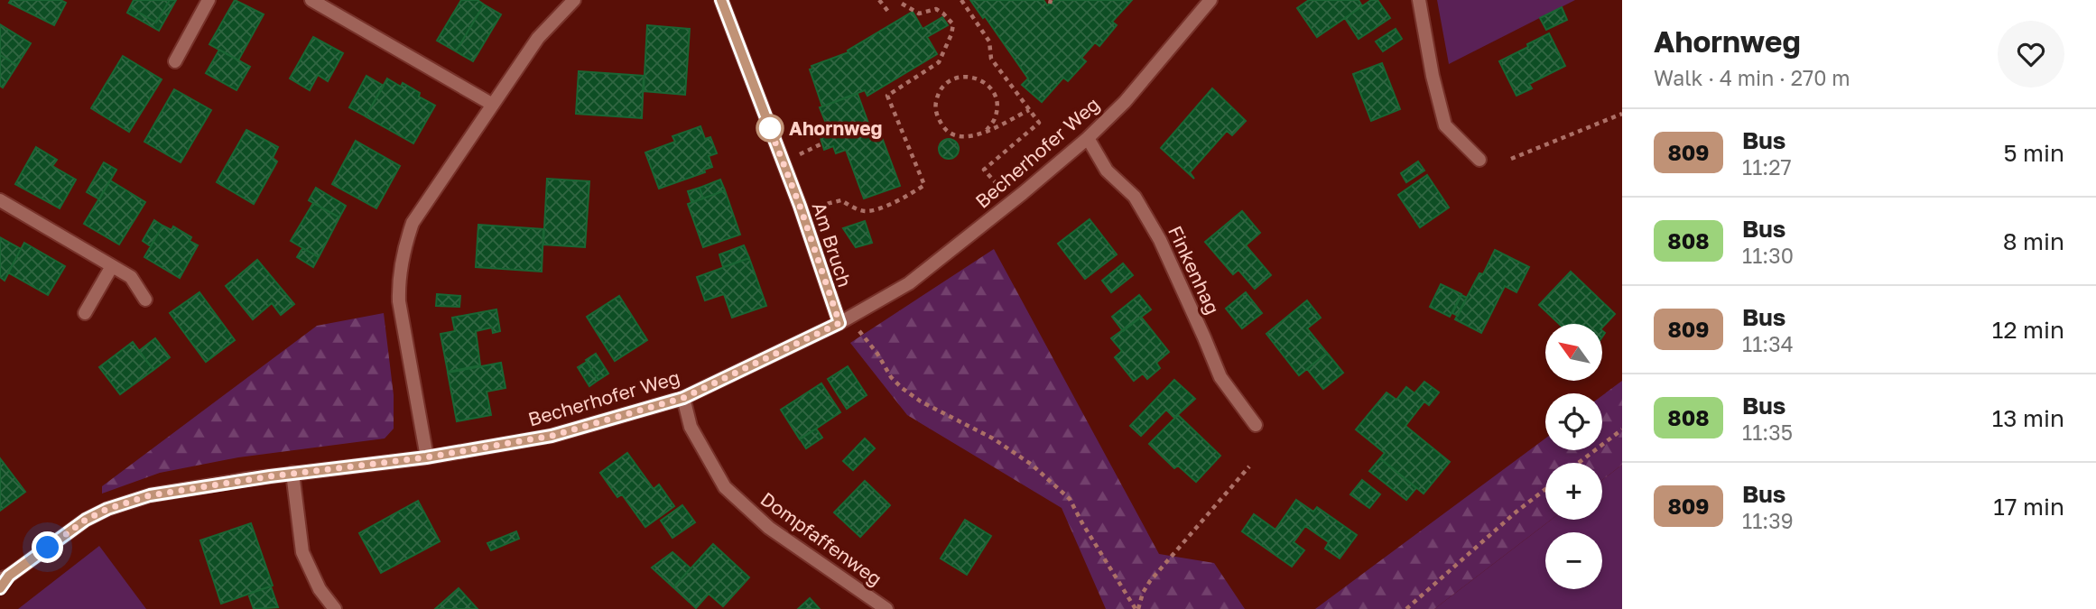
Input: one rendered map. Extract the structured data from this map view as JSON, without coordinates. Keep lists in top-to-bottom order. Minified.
{"streets":{"street":["Becherhofer Weg","Am Bruch","Finkenhag","Dompfaffenweg"]},"crossings":[["Becherhofer Weg","Am Bruch"],["Becherhofer Weg","Finkenhag"],["Becherhofer Weg","Dompfaffenweg"]],"places":["Ahornweg"],"lines":["bus line 809"],"north":"top left","page":{"heading":["Ahornweg","Walk · 4 min · 270 m"],"list":[{"mark":"809","name":"Bus","note":"11:27","value":"5 min"},{"mark":"808","name":"Bus","note":"11:30","value":"8 min"},{"mark":"809","name":"Bus","note":"11:34","value":"12 min"},{"mark":"808","name":"Bus","note":"11:35","value":"13 min"},{"mark":"809","name":"Bus","note":"11:39","value":"17 min"}],"map_buttons":["+","−"]}}
